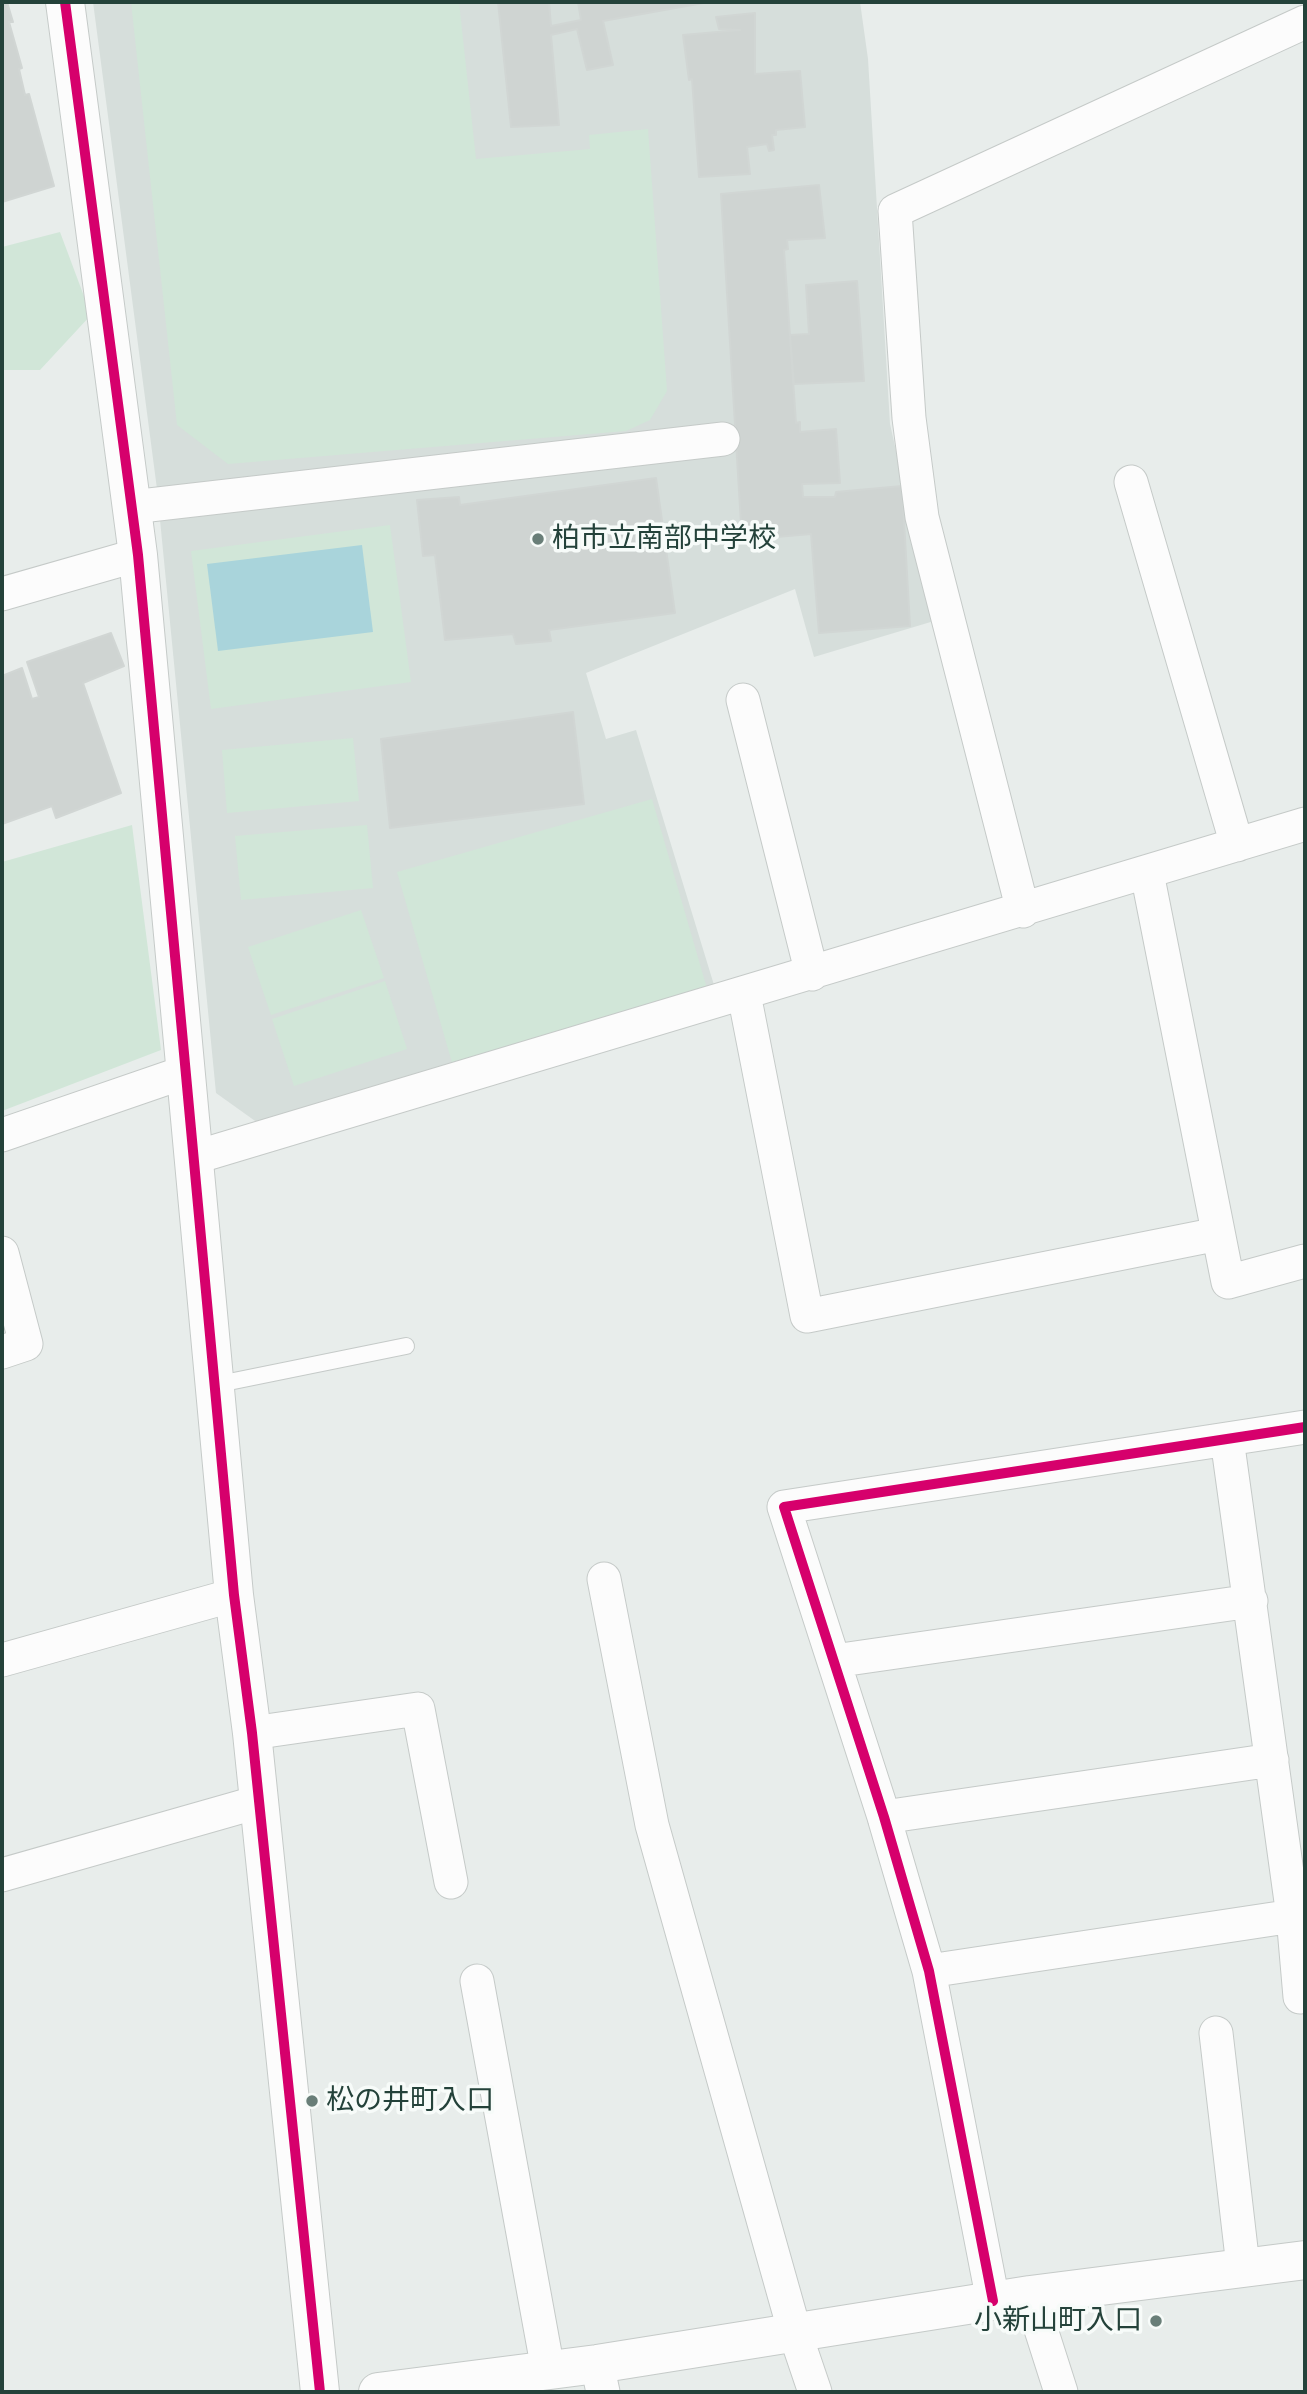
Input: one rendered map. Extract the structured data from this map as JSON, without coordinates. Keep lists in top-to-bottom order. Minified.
{"places":["柏市立南部中学校","松の井町入口","小新山町入口"]}
